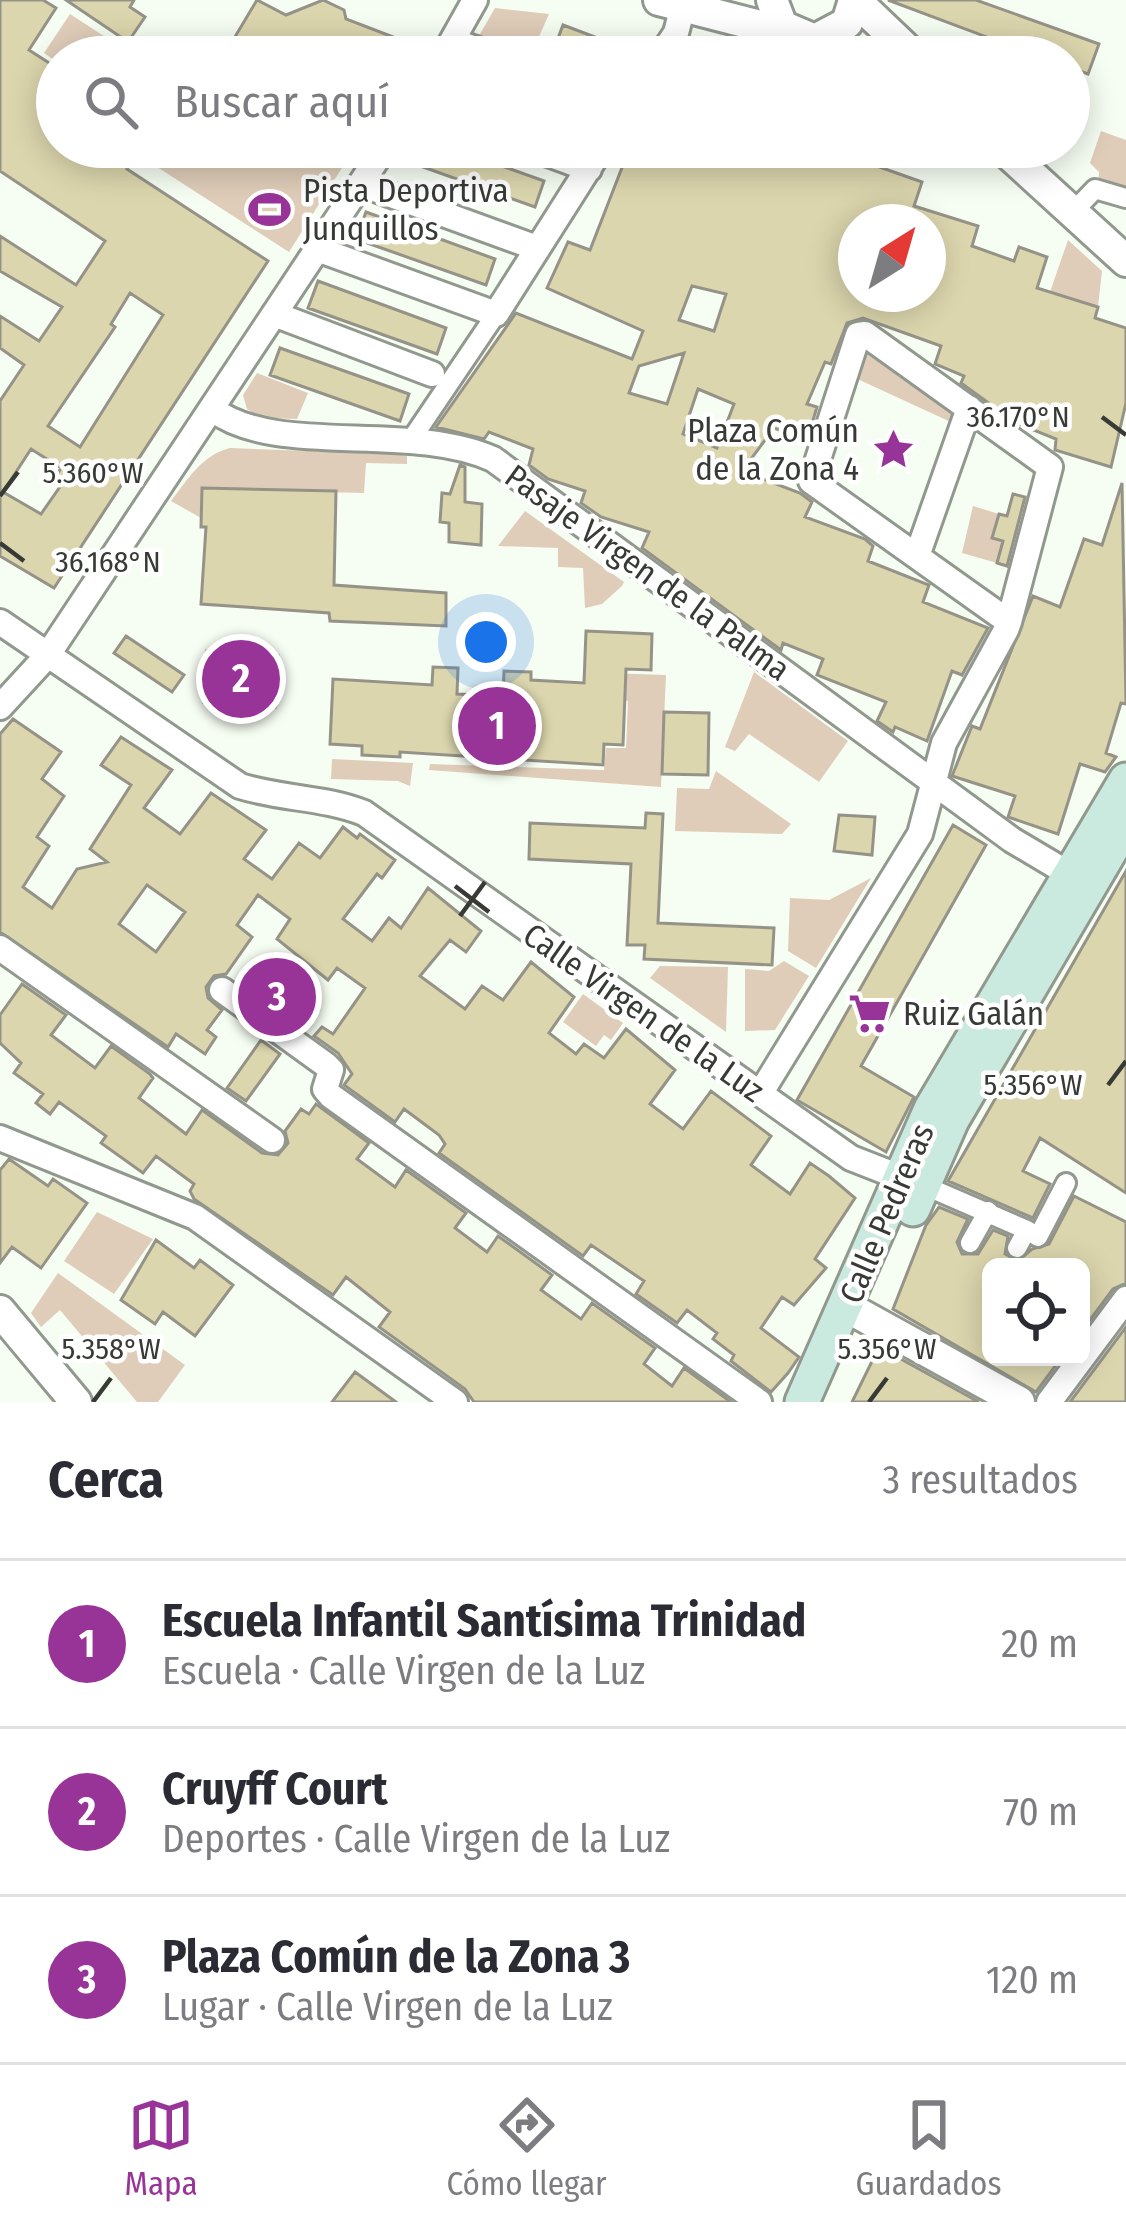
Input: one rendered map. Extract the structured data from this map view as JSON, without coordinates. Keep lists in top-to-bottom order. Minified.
{"streets":{"main road":["Calle Pedreras"],"street":["Pasaje Virgen de la Palma","Calle Virgen de la Luz"]},"crossings":[["Pasaje Virgen de la Palma","Calle Pedreras"],["Calle Virgen de la Luz","Calle Pedreras"]],"places":{"sports":["Pista Deportiva Junquillos"],"place":["Plaza Común de la Zona 4"],"supermarket":["Ruiz Galán"]},"north":"top right","page":{"search":"Buscar aquí","pins":["2","1","3"],"heading":["Cerca","3 resultados"],"list":[{"mark":"1","name":"Escuela Infantil Santísima Trinidad","note":"Escuela · Calle Virgen de la Luz","value":"20 m"},{"mark":"2","name":"Cruyff Court","note":"Deportes · Calle Virgen de la Luz","value":"70 m"},{"mark":"3","name":"Plaza Común de la Zona 3","note":"Lugar · Calle Virgen de la Luz","value":"120 m"}],"nav":["Mapa","Cómo llegar","Guardados"]},"coordinates":["36.170°N","5.360°W","36.168°N","5.356°W","5.358°W"]}
